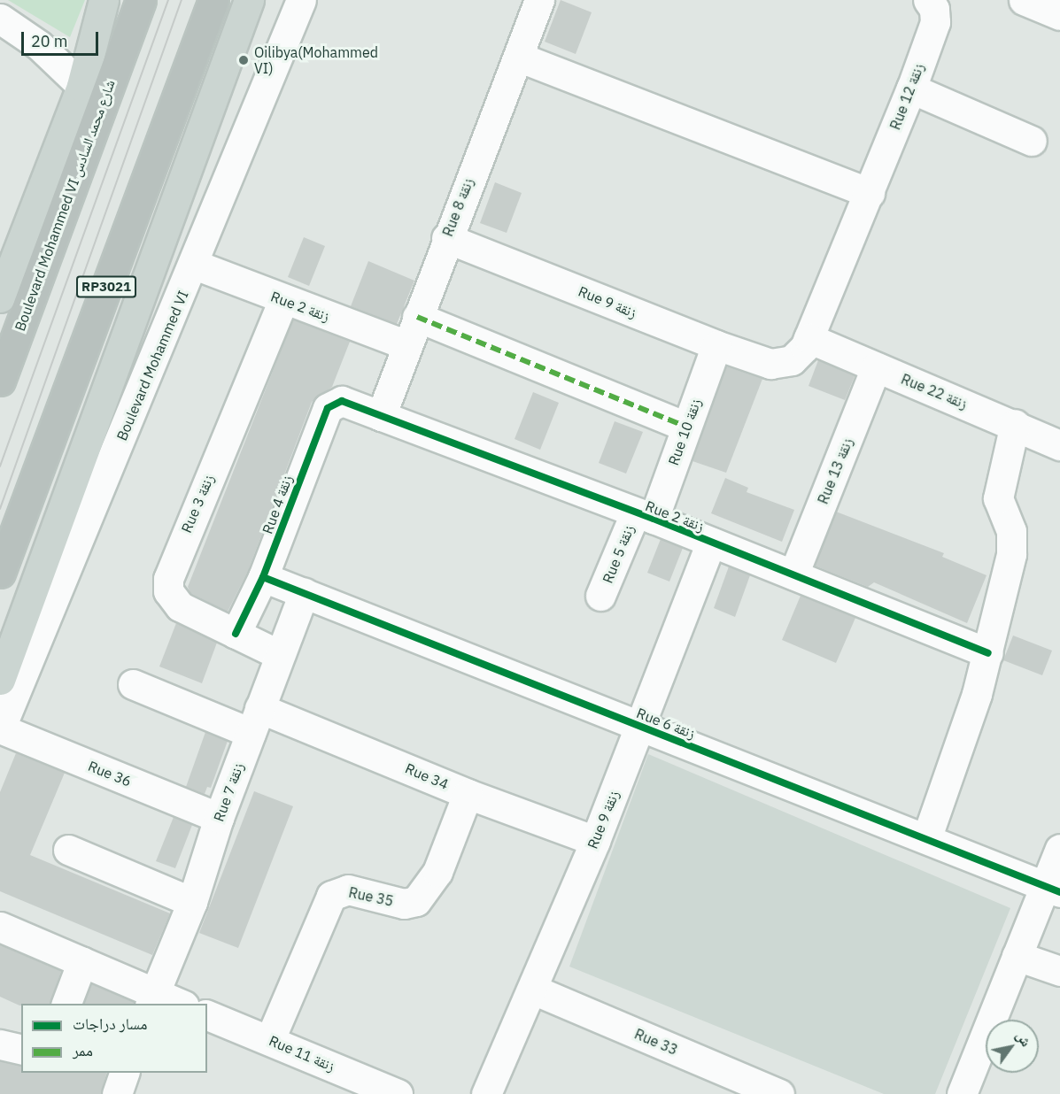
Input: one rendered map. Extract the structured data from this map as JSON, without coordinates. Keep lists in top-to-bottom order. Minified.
{"streets":{"highway":["Boulevard Mohammed VI شارع محمد السادس","RP3021"],"street":["Rue 12 زنقة","Rue 8 زنقة","Rue 9 زنقة","Rue 2 زنقة","Boulevard Mohammed VI","Rue 22 زنقة","Rue 10 زنقة","Rue 13 زنقة","Rue 3 زنقة","Rue 4 زنقة","Rue 5 زنقة","Rue 6 زنقة","Rue 36","Rue 34","Rue 7 زنقة","Rue 35","Rue 33","Rue 11 زنقة"]},"crossings":[["Rue 8 زنقة","Rue 9 زنقة"],["Rue 8 زنقة","Rue 2 زنقة"],["Rue 9 زنقة","Rue 2 زنقة"],["Rue 9 زنقة","Rue 22 زنقة"],["Rue 9 زنقة","Rue 10 زنقة"],["Rue 9 زنقة","Rue 6 زنقة"],["Rue 9 زنقة","Rue 34"],["Rue 9 زنقة","Rue 33"],["Rue 2 زنقة","Boulevard Mohammed VI"],["Rue 2 زنقة","Rue 10 زنقة"],["Rue 2 زنقة","Rue 13 زنقة"],["Rue 2 زنقة","Rue 3 زنقة"],["Rue 2 زنقة","Rue 4 زنقة"],["Rue 2 زنقة","Rue 5 زنقة"],["Boulevard Mohammed VI","Rue 36"],["Rue 22 زنقة","Rue 13 زنقة"],["Rue 10 زنقة","Rue 5 زنقة"],["Rue 3 زنقة","Rue 4 زنقة"],["Rue 3 زنقة","Rue 7 زنقة"],["Rue 4 زنقة","Rue 6 زنقة"],["Rue 6 زنقة","Rue 7 زنقة"],["Rue 36","Rue 7 زنقة"],["Rue 34","Rue 7 زنقة"],["Rue 34","Rue 35"],["Rue 35","Rue 11 زنقة"]],"places":["Oilibya(Mohammed VI)"],"legend":["مسار دراجات","ممر"],"scale_bar":"20 m","north":"top right"}
